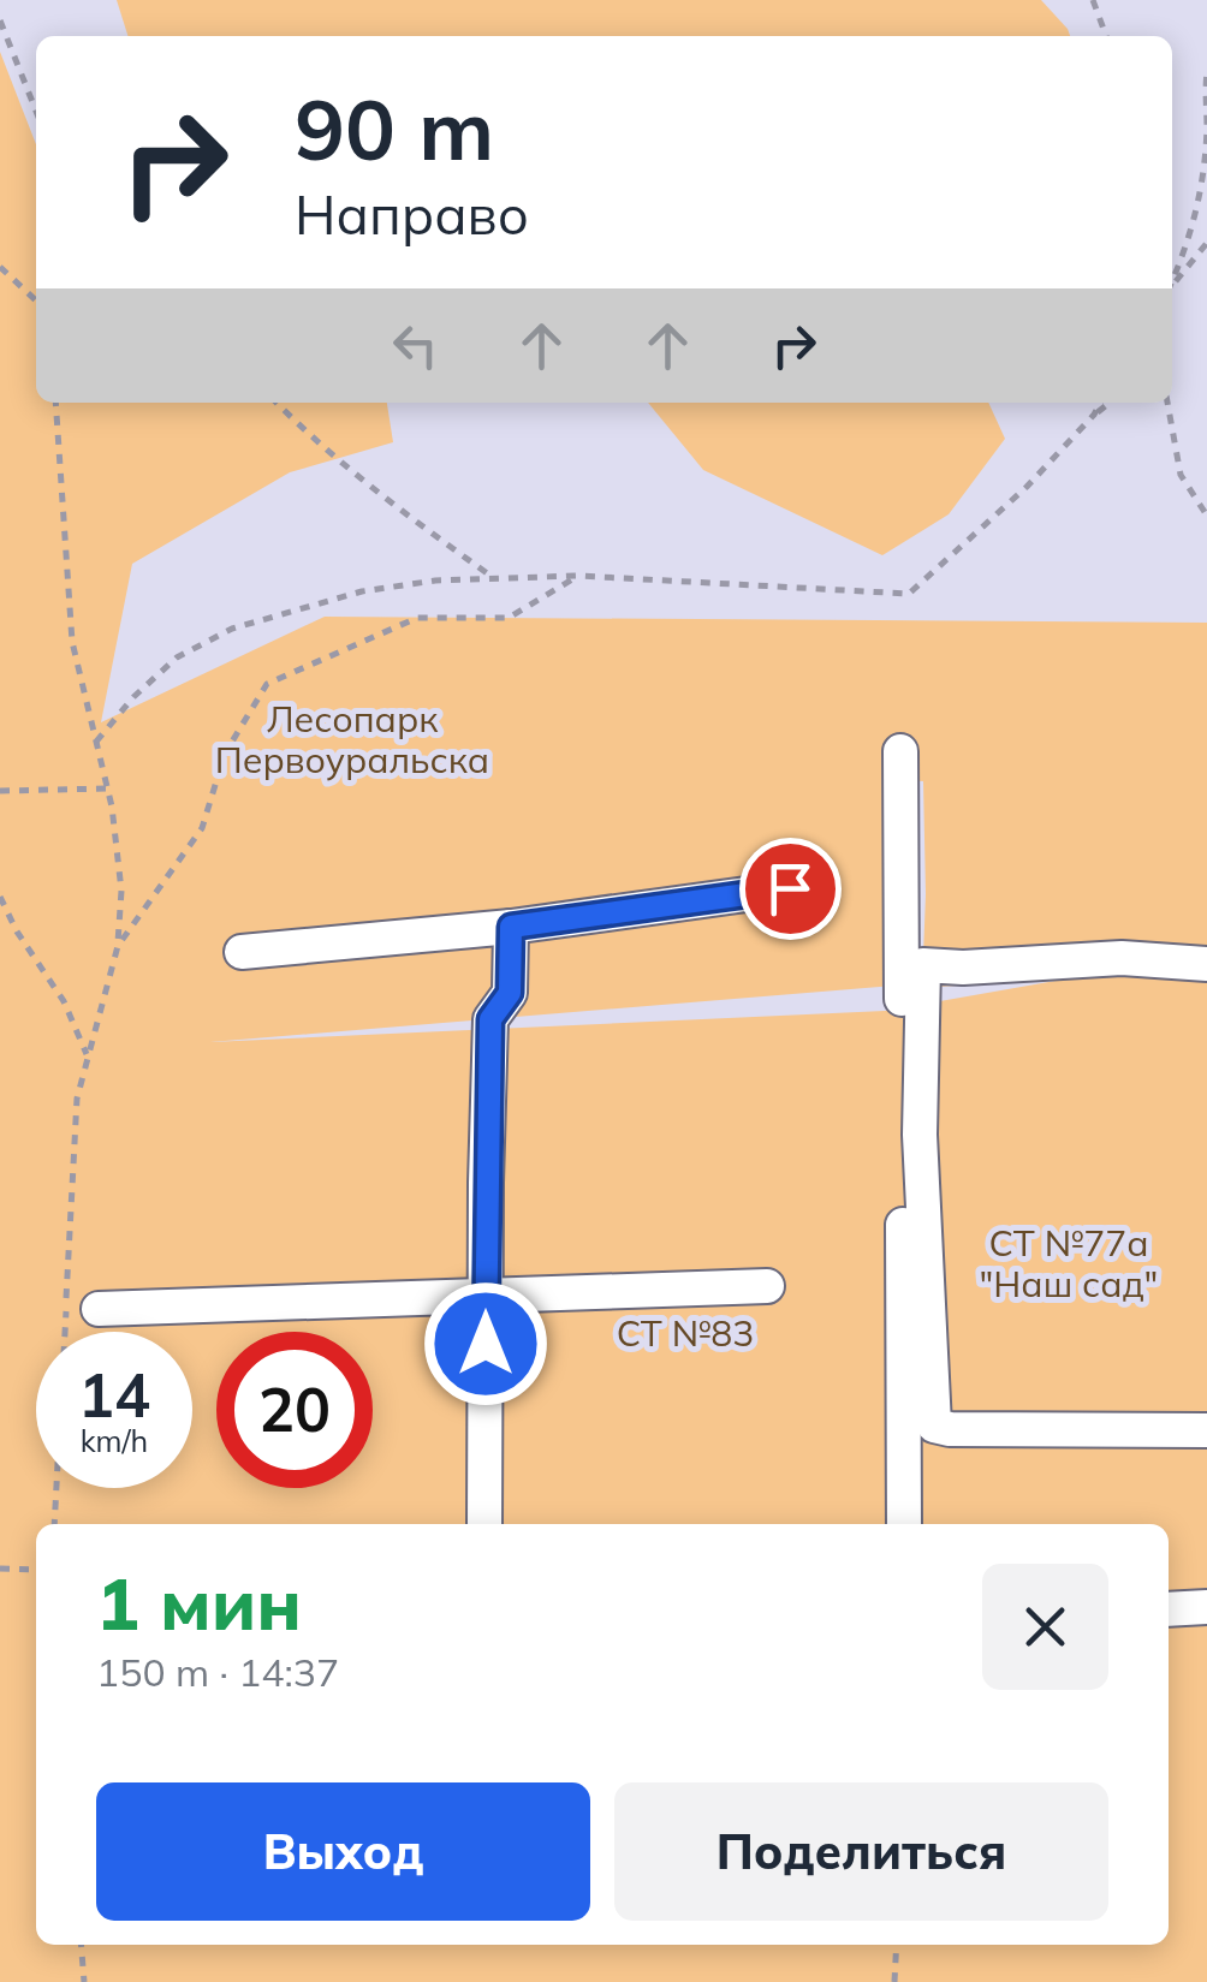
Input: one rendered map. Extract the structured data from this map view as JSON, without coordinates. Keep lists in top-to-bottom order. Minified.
{"parks":["Лесопарк Первоуральска","СТ №77а \"Наш сад\"","СТ №83"],"page":{"turn":["90 m","Направо"],"speed":"14 km/h","limit":"20","heading":["1 мин","150 m · 14:37"],"buttons":["Выход","Поделиться"]}}
